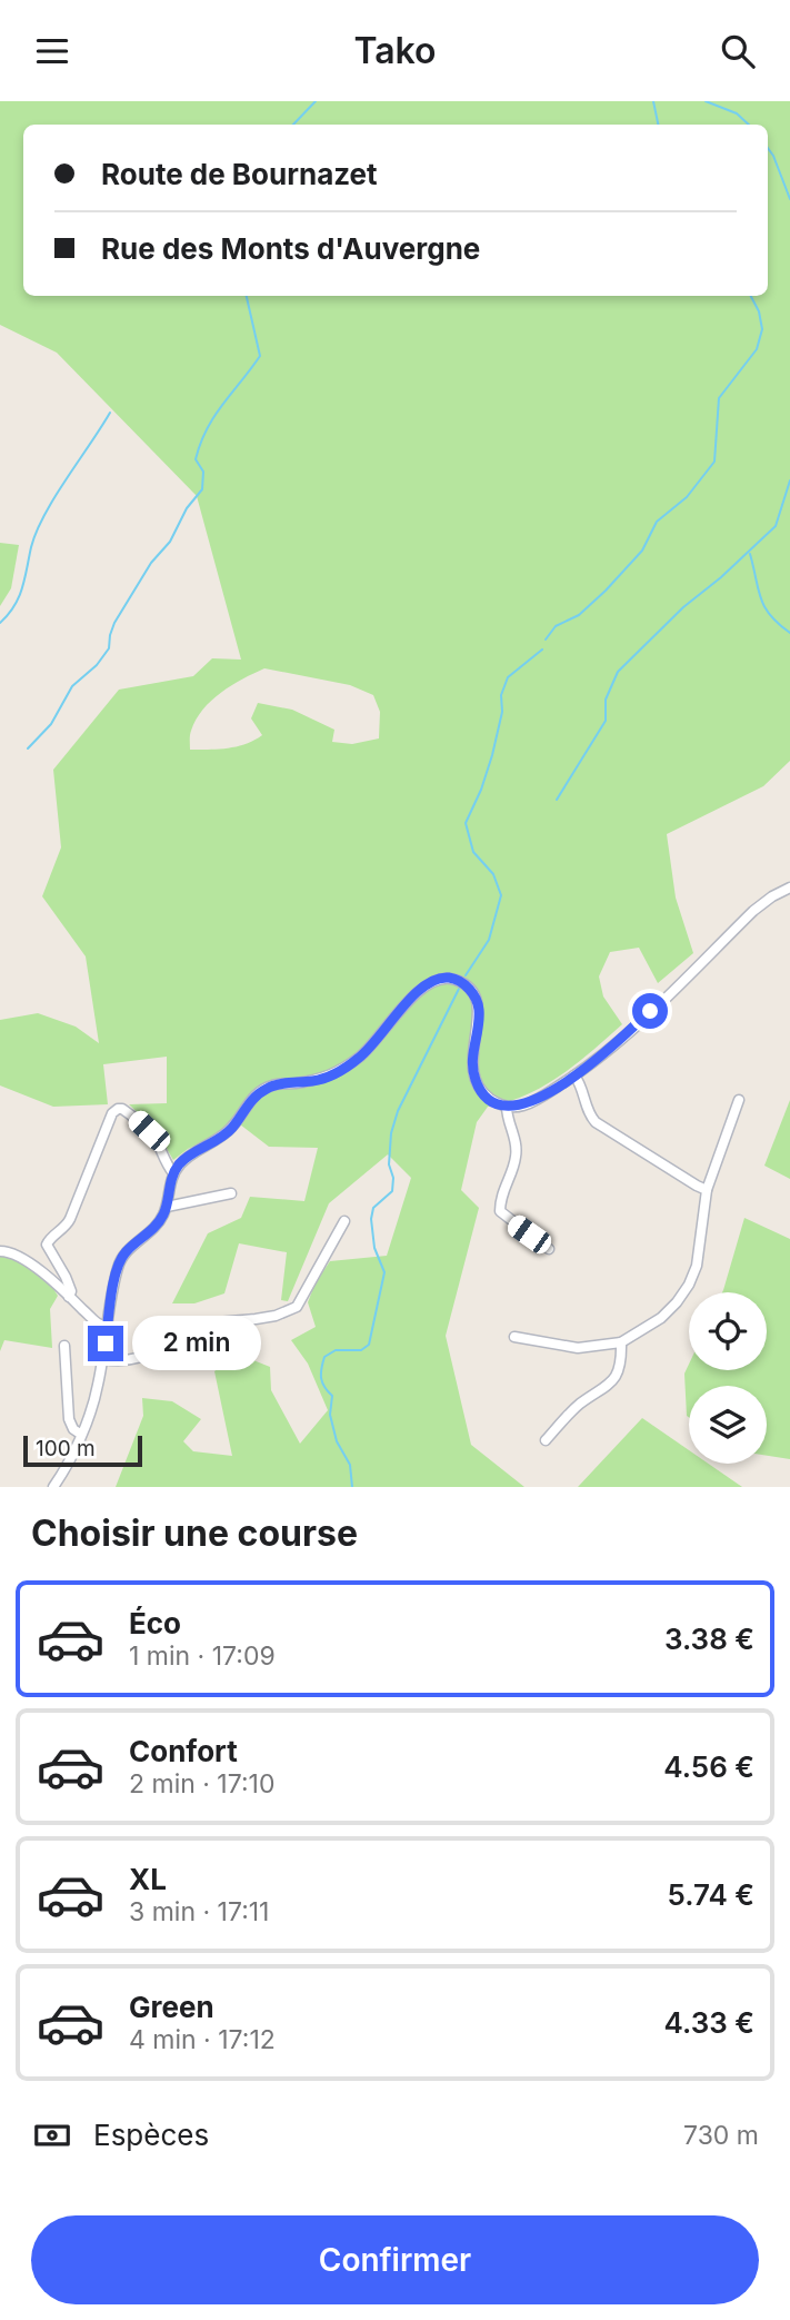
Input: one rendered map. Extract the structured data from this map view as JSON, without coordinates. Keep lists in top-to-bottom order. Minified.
{"scale_bar":"100 m","page":{"header":"Tako","banner":["Route de Bournazet","Rue des Monts d'Auvergne"],"bubble":"2 min","scale":"100 m","heading":"Choisir une course","list":[{"name":"Éco","note":"1 min · 17:09","value":"3.38 €"},{"name":"Confort","note":"2 min · 17:10","value":"4.56 €"},{"name":"XL","note":"3 min · 17:11","value":"5.74 €"},{"name":"Green","note":"4 min · 17:12","value":"4.33 €"}],"pay":["Espèces","730 m"],"buttons":"Confirmer"}}
